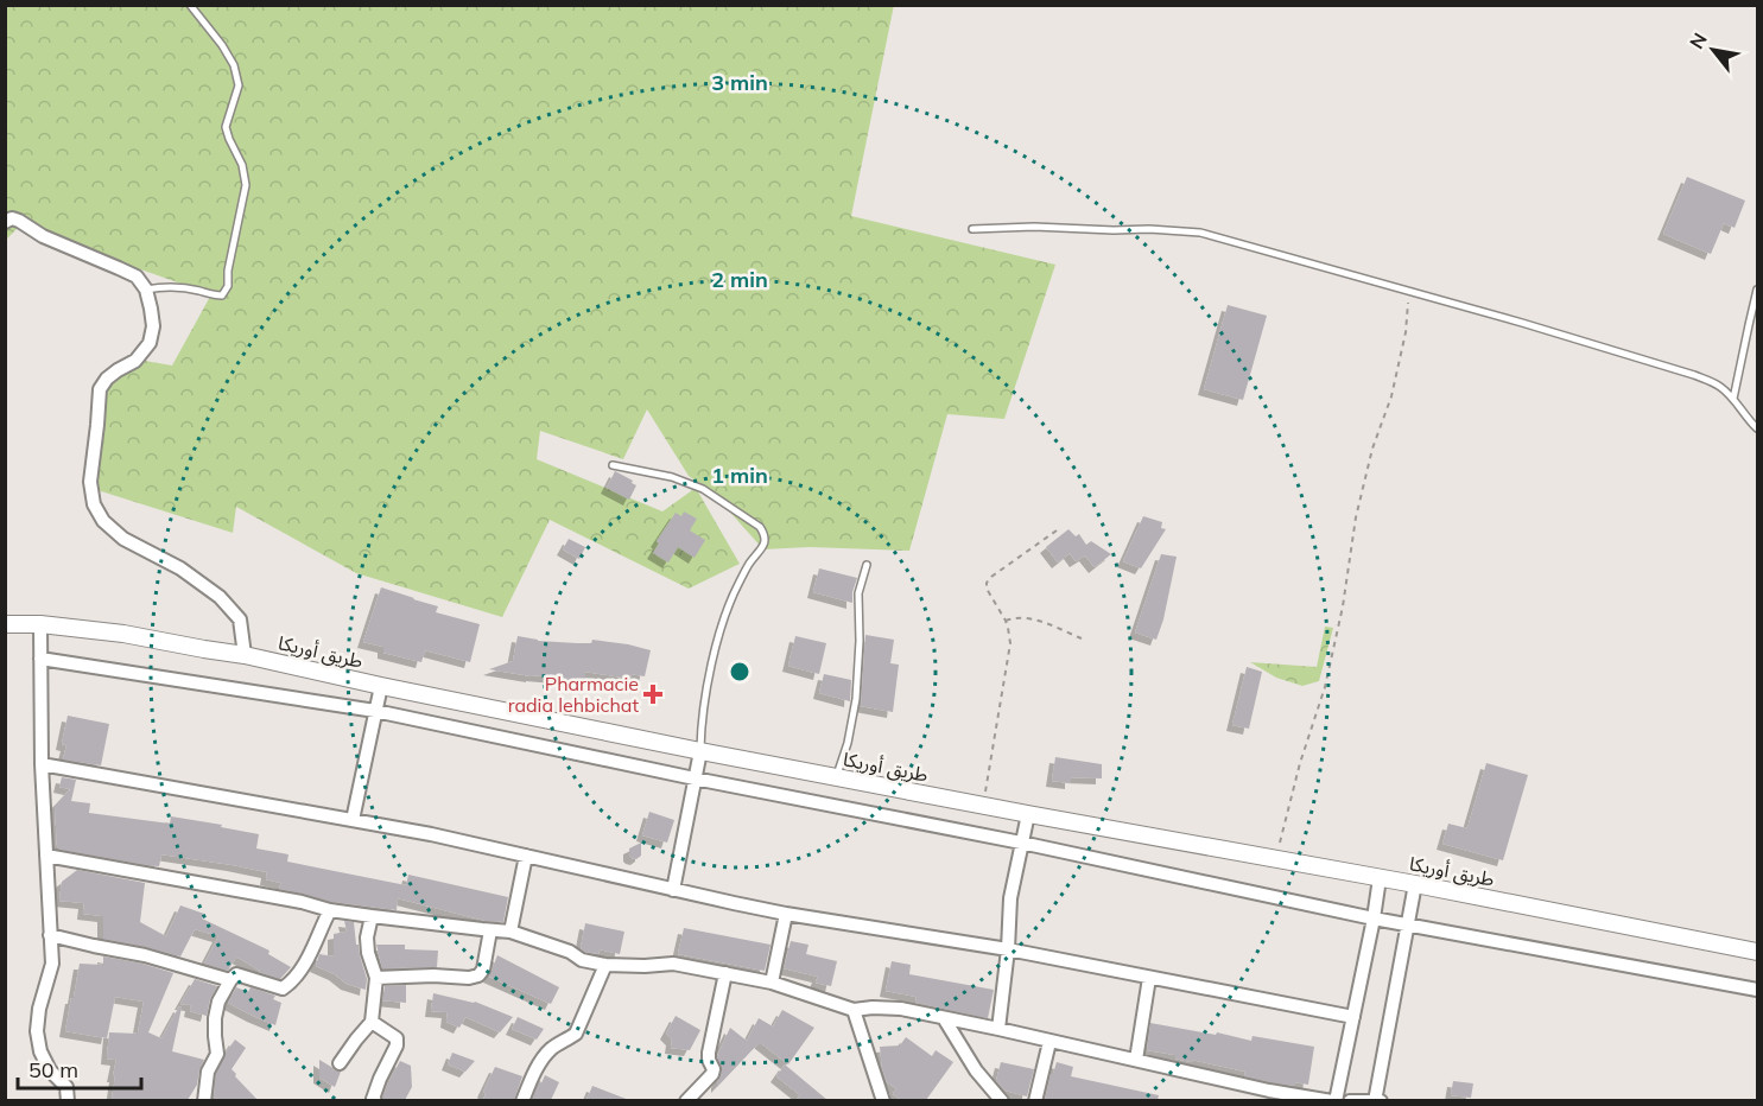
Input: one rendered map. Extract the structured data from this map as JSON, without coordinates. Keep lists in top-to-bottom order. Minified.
{"streets":{"street":["طريق أوريكا"]},"places":{"health":["Pharmacie radia lehbichat"]},"scale_bar":"50 m","north":"top left","rings":["3 min","2 min","1 min"]}
